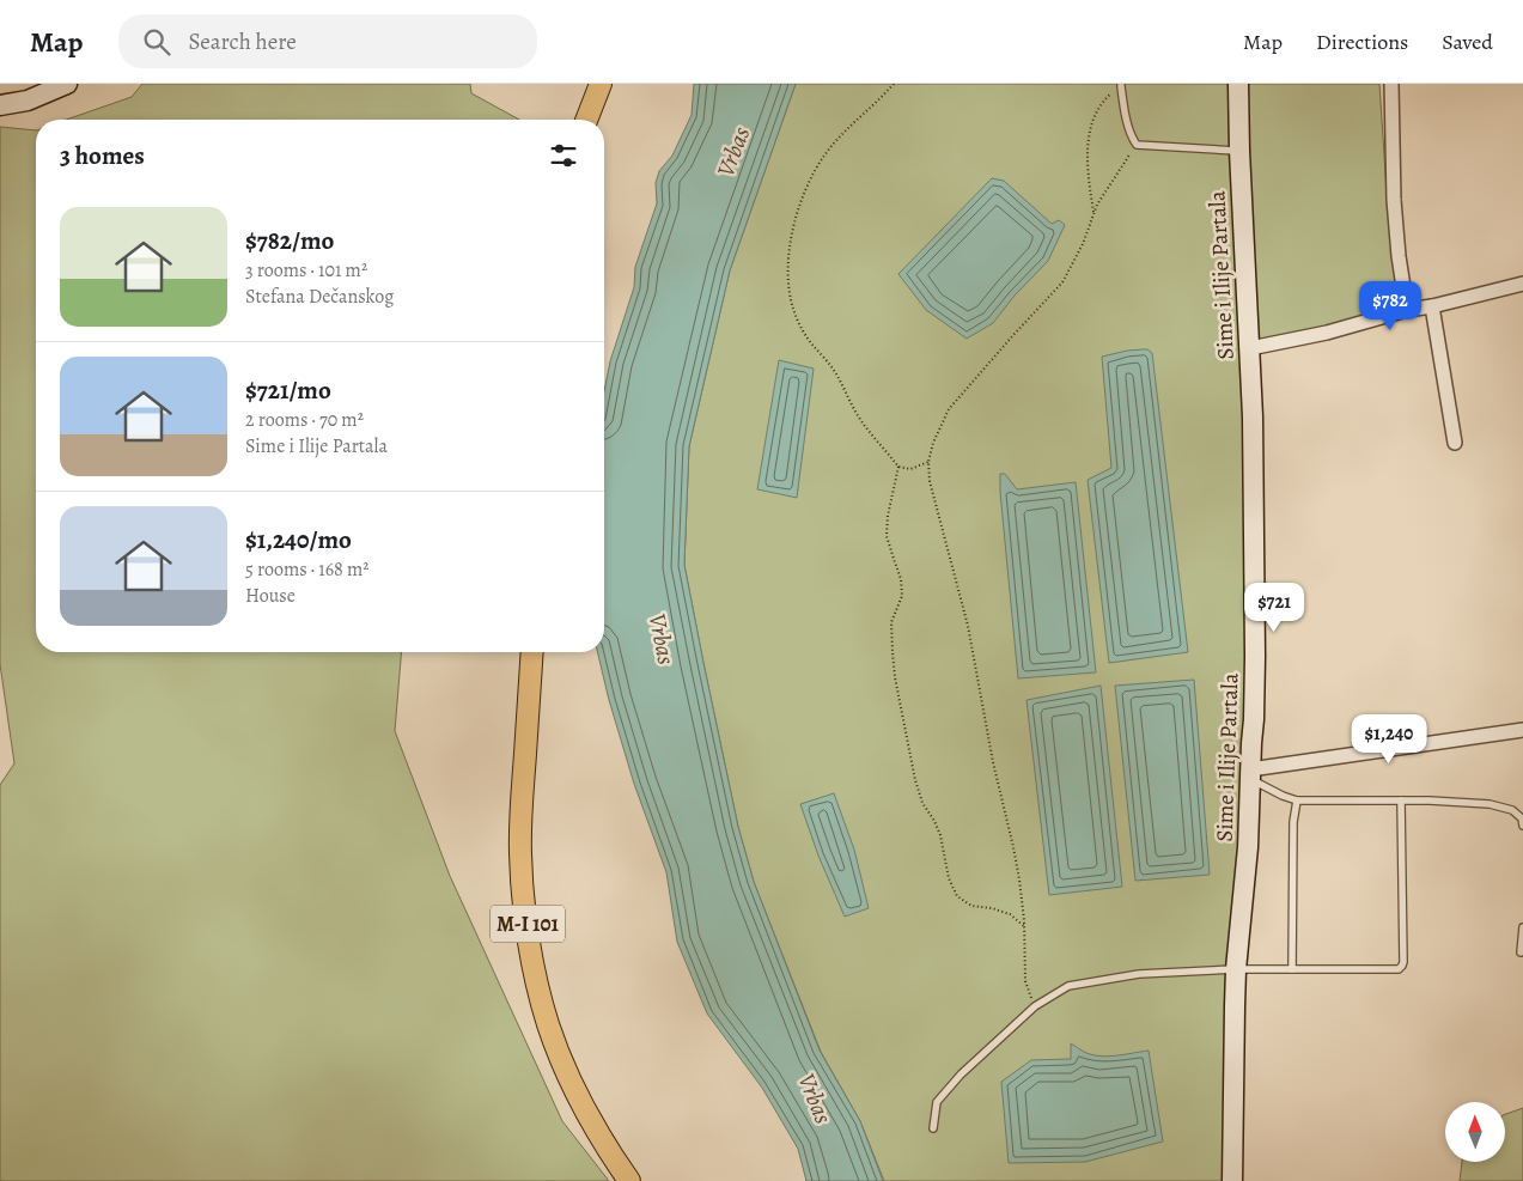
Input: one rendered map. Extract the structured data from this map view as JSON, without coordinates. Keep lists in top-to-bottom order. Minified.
{"streets":{"main road":["M-I 101"],"street":["Sime i Ilije Partala"]},"water":["Vrbas"],"north":"top","page":{"header":"Map","search":"Search here","nav":["Map","Directions","Saved"],"heading":"3 homes","list":[{"name":"$782/mo","note":"3 rooms · 101 m² · Stefana Dečanskog"},{"name":"$721/mo","note":"2 rooms · 70 m² · Sime i Ilije Partala"},{"name":"$1,240/mo","note":"5 rooms · 168 m² · House"}],"price":["$782","$721","$1,240"]}}
